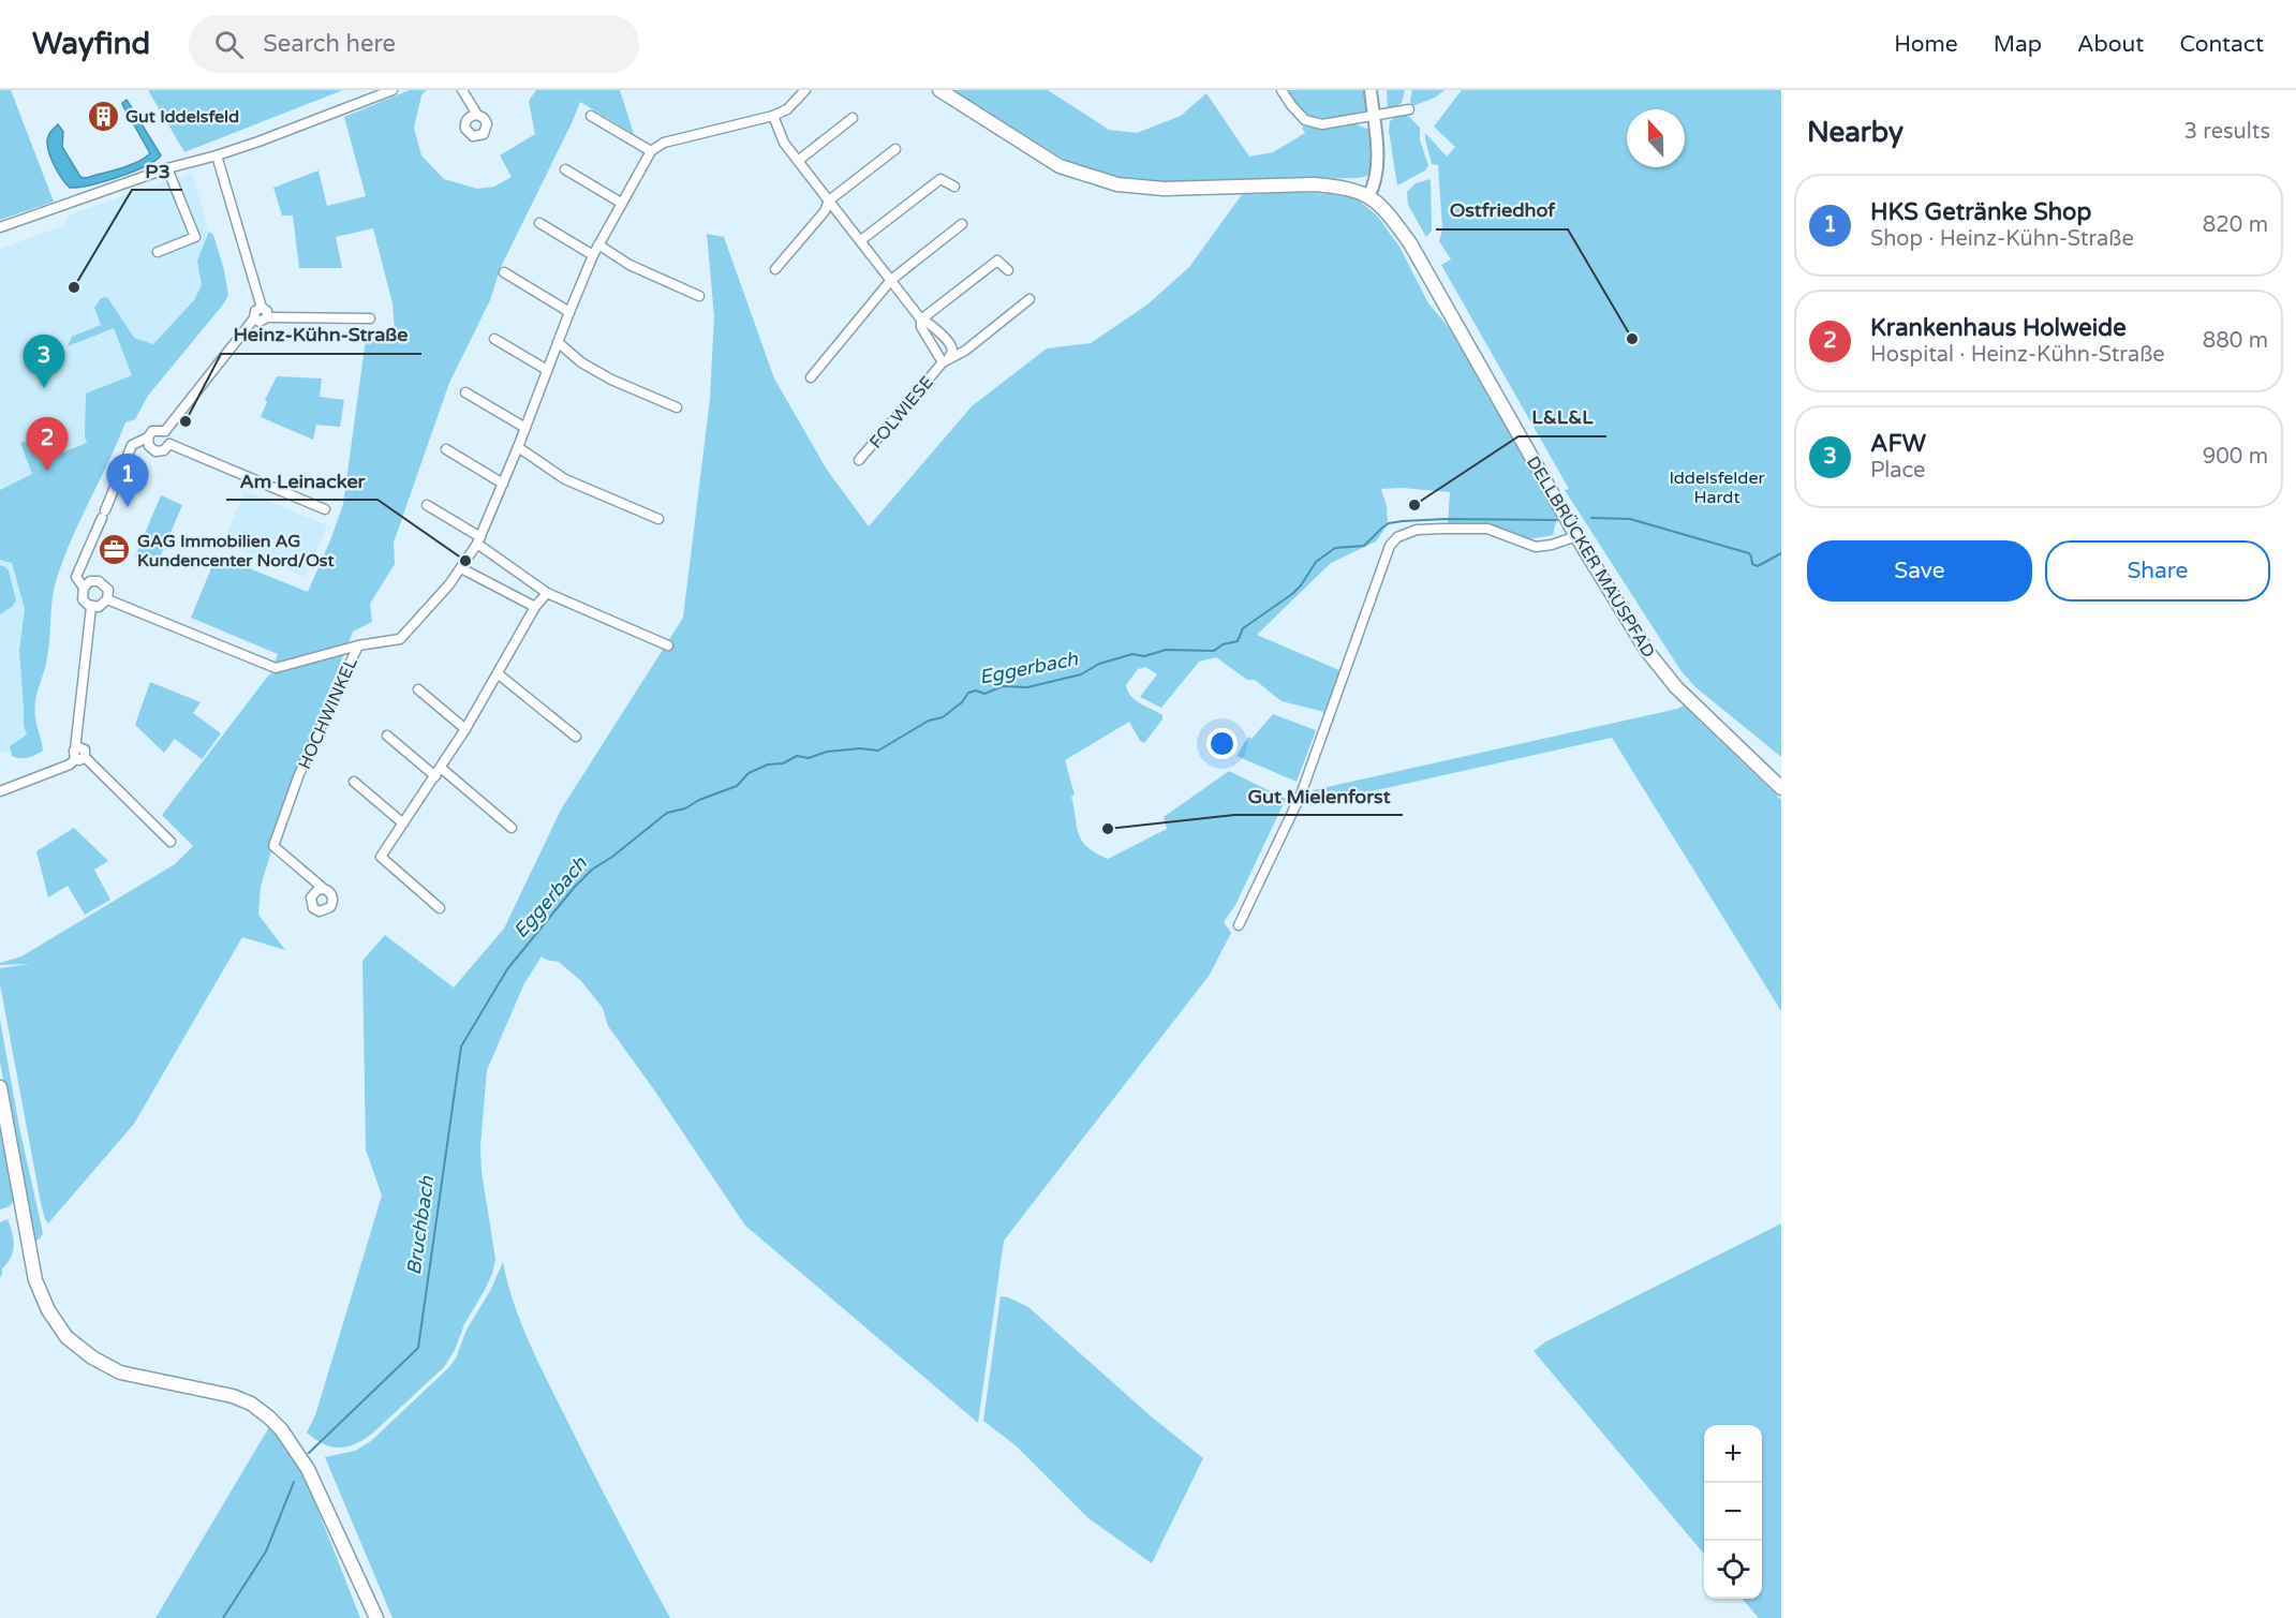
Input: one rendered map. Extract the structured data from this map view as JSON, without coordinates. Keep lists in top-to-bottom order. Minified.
{"streets":{"main road":["DELLBRÜCKER MAUSPFAD"],"street":["FOLWIESE","HOCHWINKEL"]},"water":["Eggerbach","Bruchbach"],"parks":["Iddelsfelder Hardt"],"places":{"building":["Gut Iddelsfeld"],"other":["P3","Ostfriedhof","Heinz-Kühn-Straße","L&L&L","Am Leinacker","Gut Mielenforst"],"office":["GAG Immobilien AG Kundencenter Nord/Ost"]},"north":"top","page":{"header":"Wayfind","search":"Search here","nav":["Home","Map","About","Contact"],"heading":["Nearby","3 results"],"list":[{"mark":"1","name":"HKS Getränke Shop","note":"Shop · Heinz-Kühn-Straße","value":"820 m"},{"mark":"2","name":"Krankenhaus Holweide","note":"Hospital · Heinz-Kühn-Straße","value":"880 m"},{"mark":"3","name":"AFW","note":"Place","value":"900 m"}],"pins":["3","2","1"],"buttons":["Save","Share"],"map_buttons":["+","−"]}}
